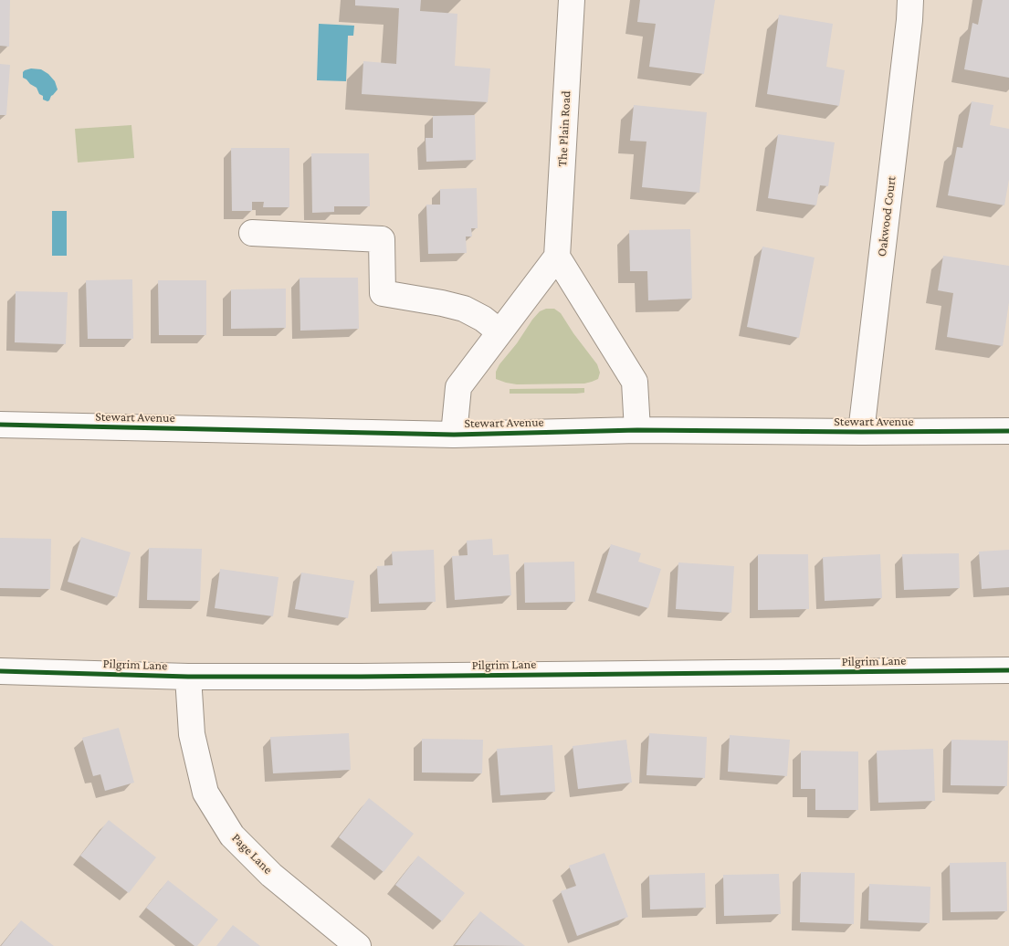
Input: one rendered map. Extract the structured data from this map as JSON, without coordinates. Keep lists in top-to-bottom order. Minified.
{"streets":{"street":["The Plain Road","Oakwood Court","Stewart Avenue","Pilgrim Lane","Page Lane"]},"crossings":[["Oakwood Court","Stewart Avenue"],["Pilgrim Lane","Page Lane"]]}
